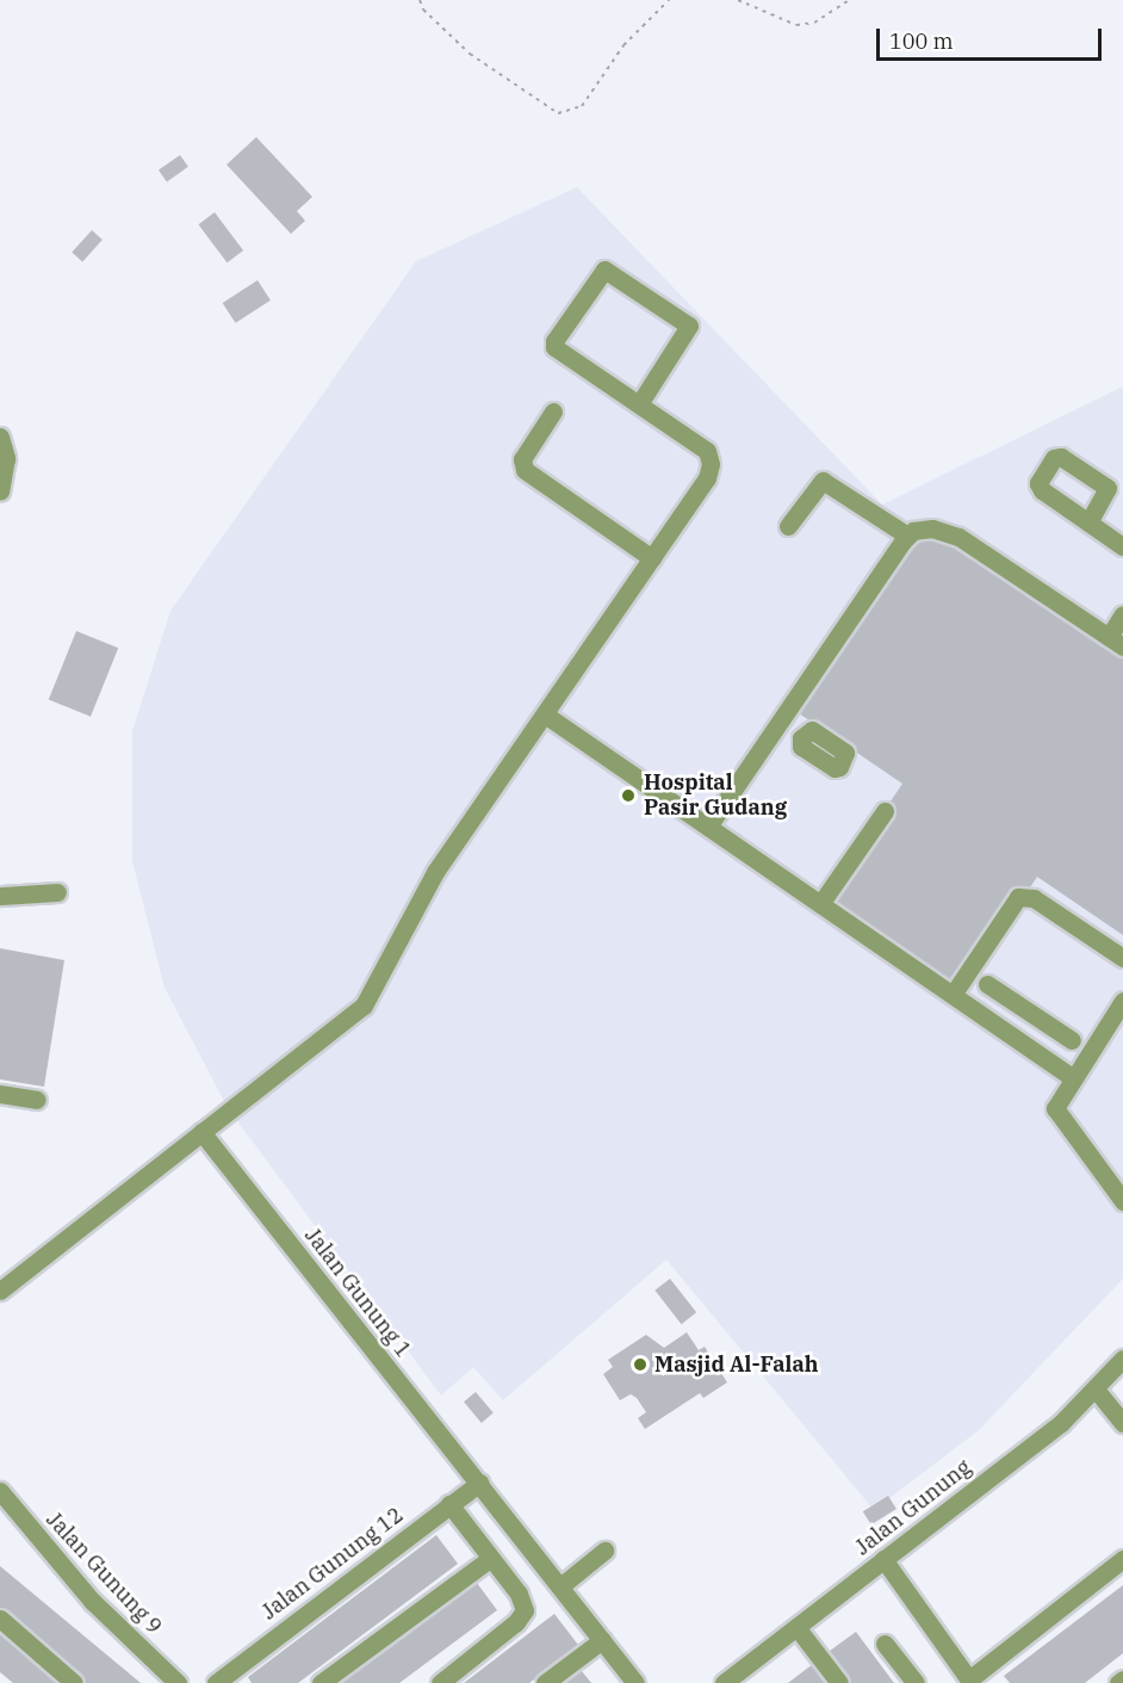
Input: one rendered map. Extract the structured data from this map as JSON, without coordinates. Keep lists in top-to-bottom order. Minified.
{"streets":{"street":["Jalan Gunung 1","Jalan Gunung","Jalan Gunung 12","Jalan Gunung 9"]},"crossings":[["Jalan Gunung 1","Jalan Gunung 12"]],"places":["Hospital Pasir Gudang","Masjid Al-Falah"],"scale_bar":"100 m"}
